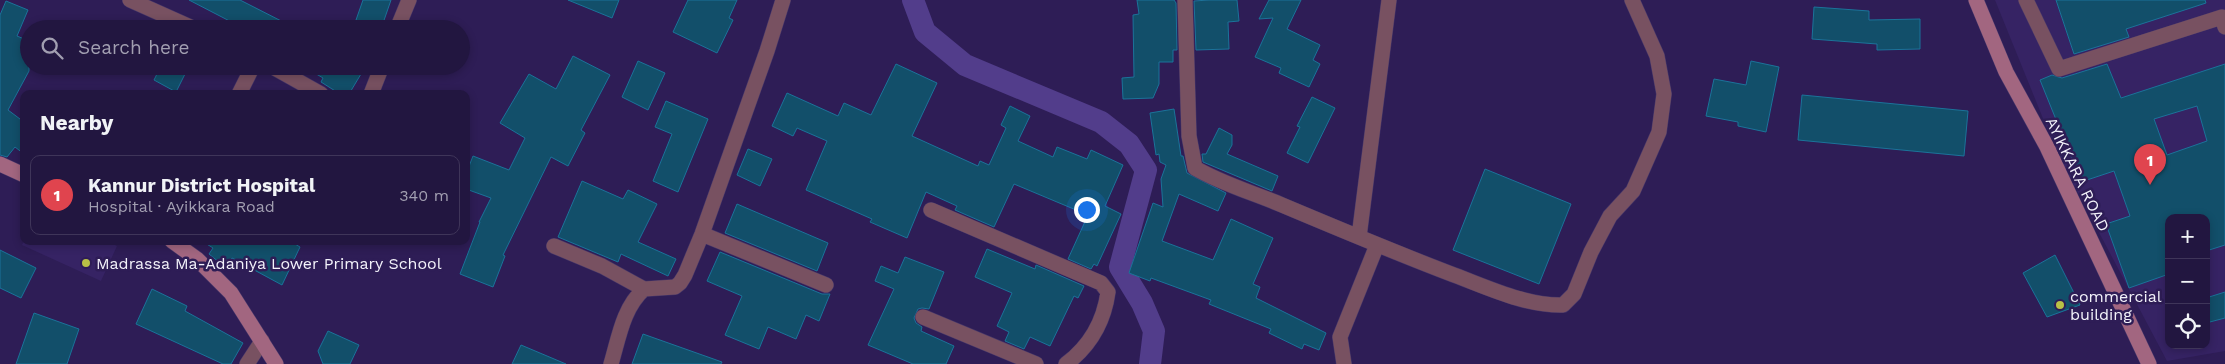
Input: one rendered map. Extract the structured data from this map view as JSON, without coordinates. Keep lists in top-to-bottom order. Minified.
{"streets":{"main road":["AYIKKARA ROAD"]},"places":["Madrassa Ma-Adaniya Lower Primary School","commercial building"],"page":{"search":"Search here","heading":"Nearby","pins":"1","list":[{"mark":"1","name":"Kannur District Hospital","note":"Hospital · Ayikkara Road","value":"340 m"}],"map_buttons":["+","−"]}}
